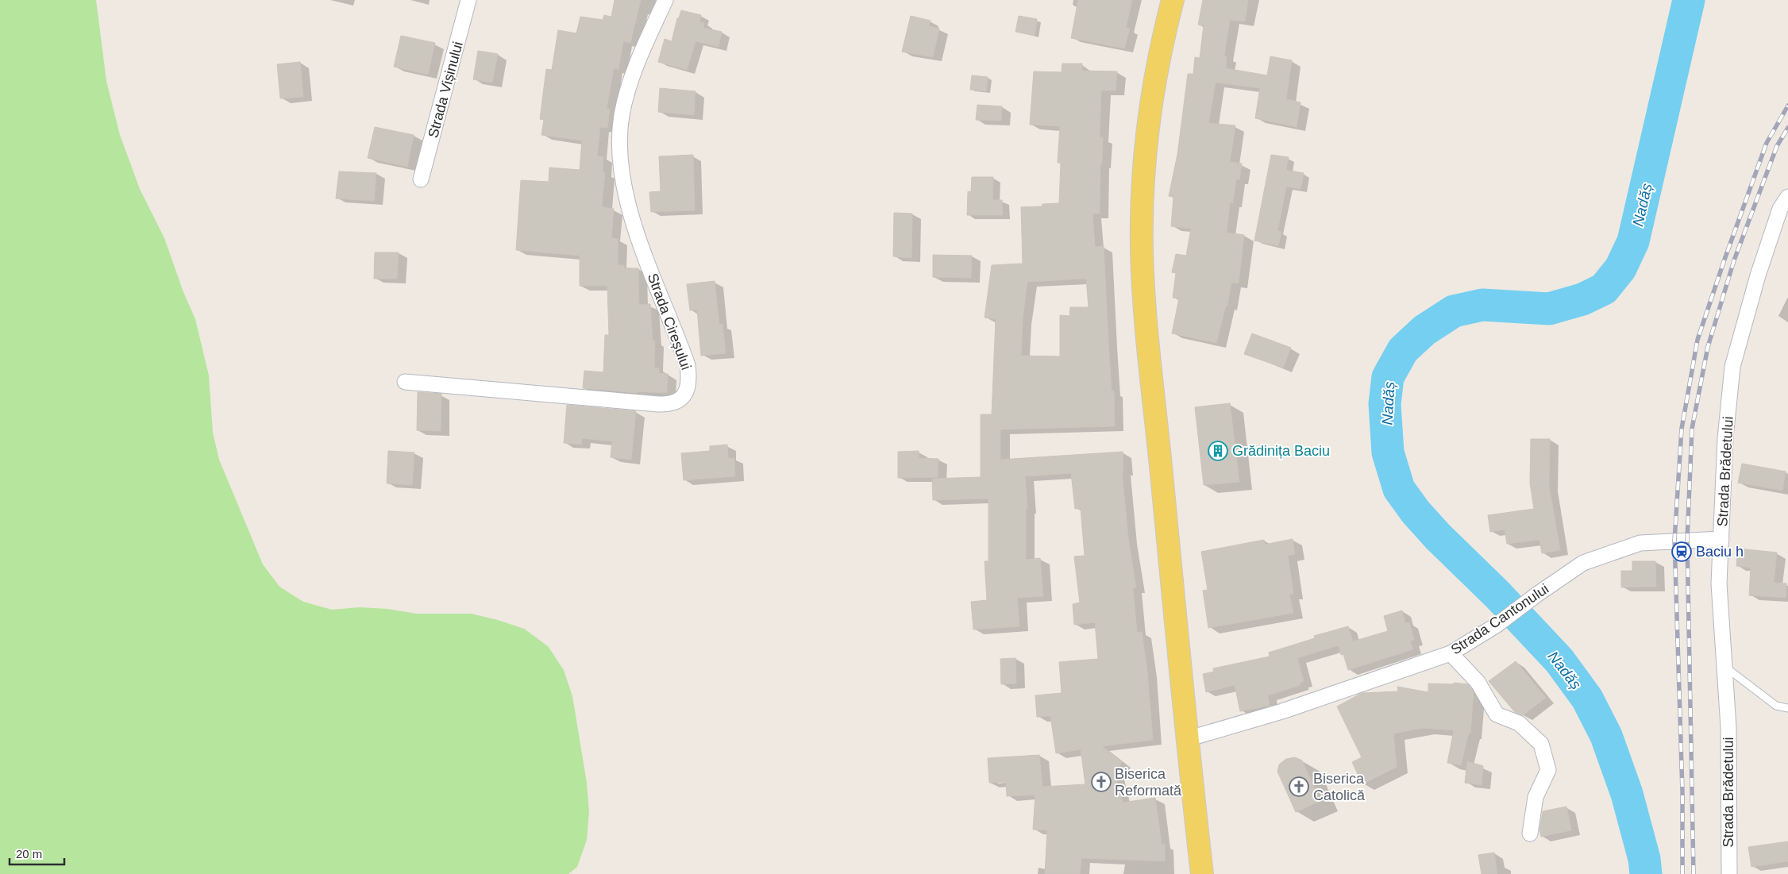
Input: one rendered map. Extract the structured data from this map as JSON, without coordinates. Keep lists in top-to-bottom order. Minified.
{"streets":{"street":["Strada Vișinului","Strada Cireșului","Strada Brădetului","Strada Cantonului"]},"crossings":[["Strada Brădetului","Strada Cantonului"]],"water":["Nadăș"],"places":{"building":["Grădinița Baciu"],"station":["Baciu h"],"church":["Biserica Reformată","Biserica Catolică"]},"scale_bar":"20 m"}
